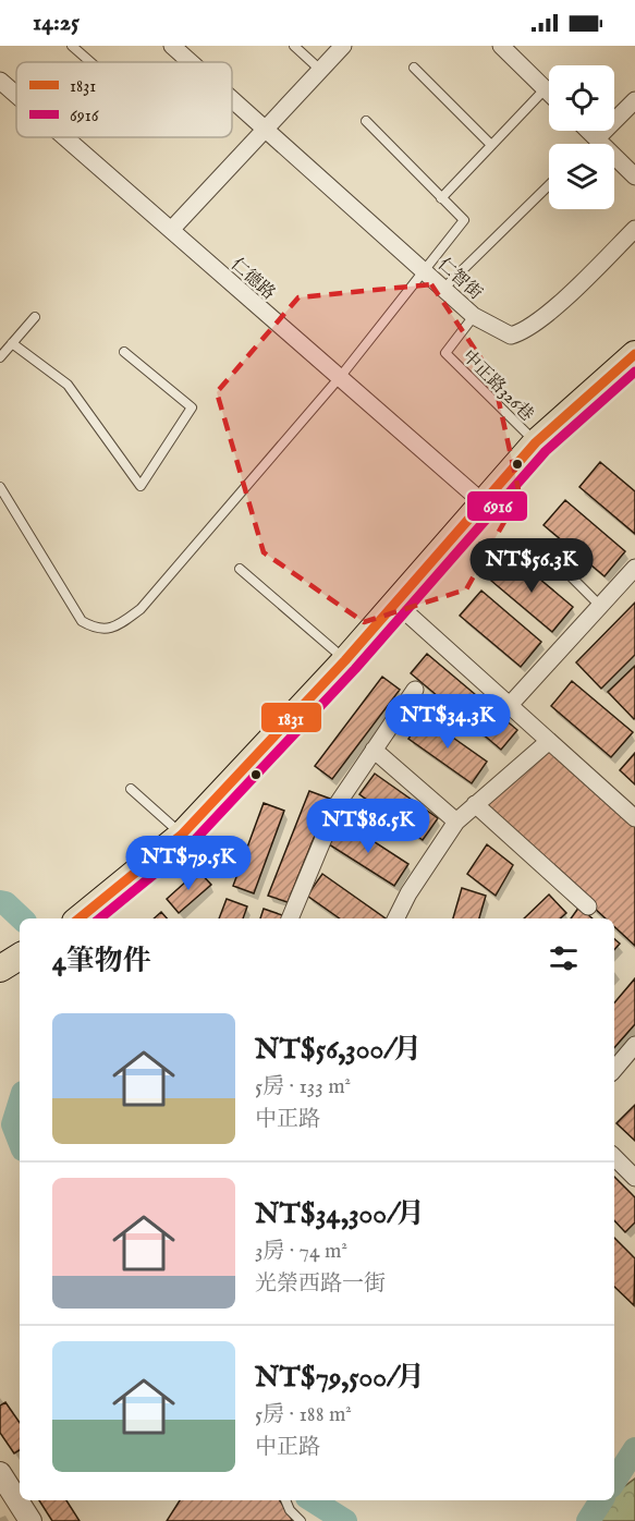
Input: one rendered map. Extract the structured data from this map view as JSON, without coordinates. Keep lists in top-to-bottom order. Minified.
{"streets":{"street":["仁德路","仁智街"],"lane":["中正路326巷"]},"crossings":[["仁智街","中正路326巷"]],"lines":["transit line 1831","transit line 6916"],"legend":["1831","6916"],"page":{"status":"14:25","price":["NT$56.3K","NT$34.3K","NT$86.5K","NT$79.5K"],"heading":"4筆物件","list":[{"name":"NT$56,300/月","note":"5房 · 133 m² · 中正路"},{"name":"NT$34,300/月","note":"3房 · 74 m² · 光榮西路一街"},{"name":"NT$79,500/月","note":"5房 · 188 m² · 中正路"}]}}
